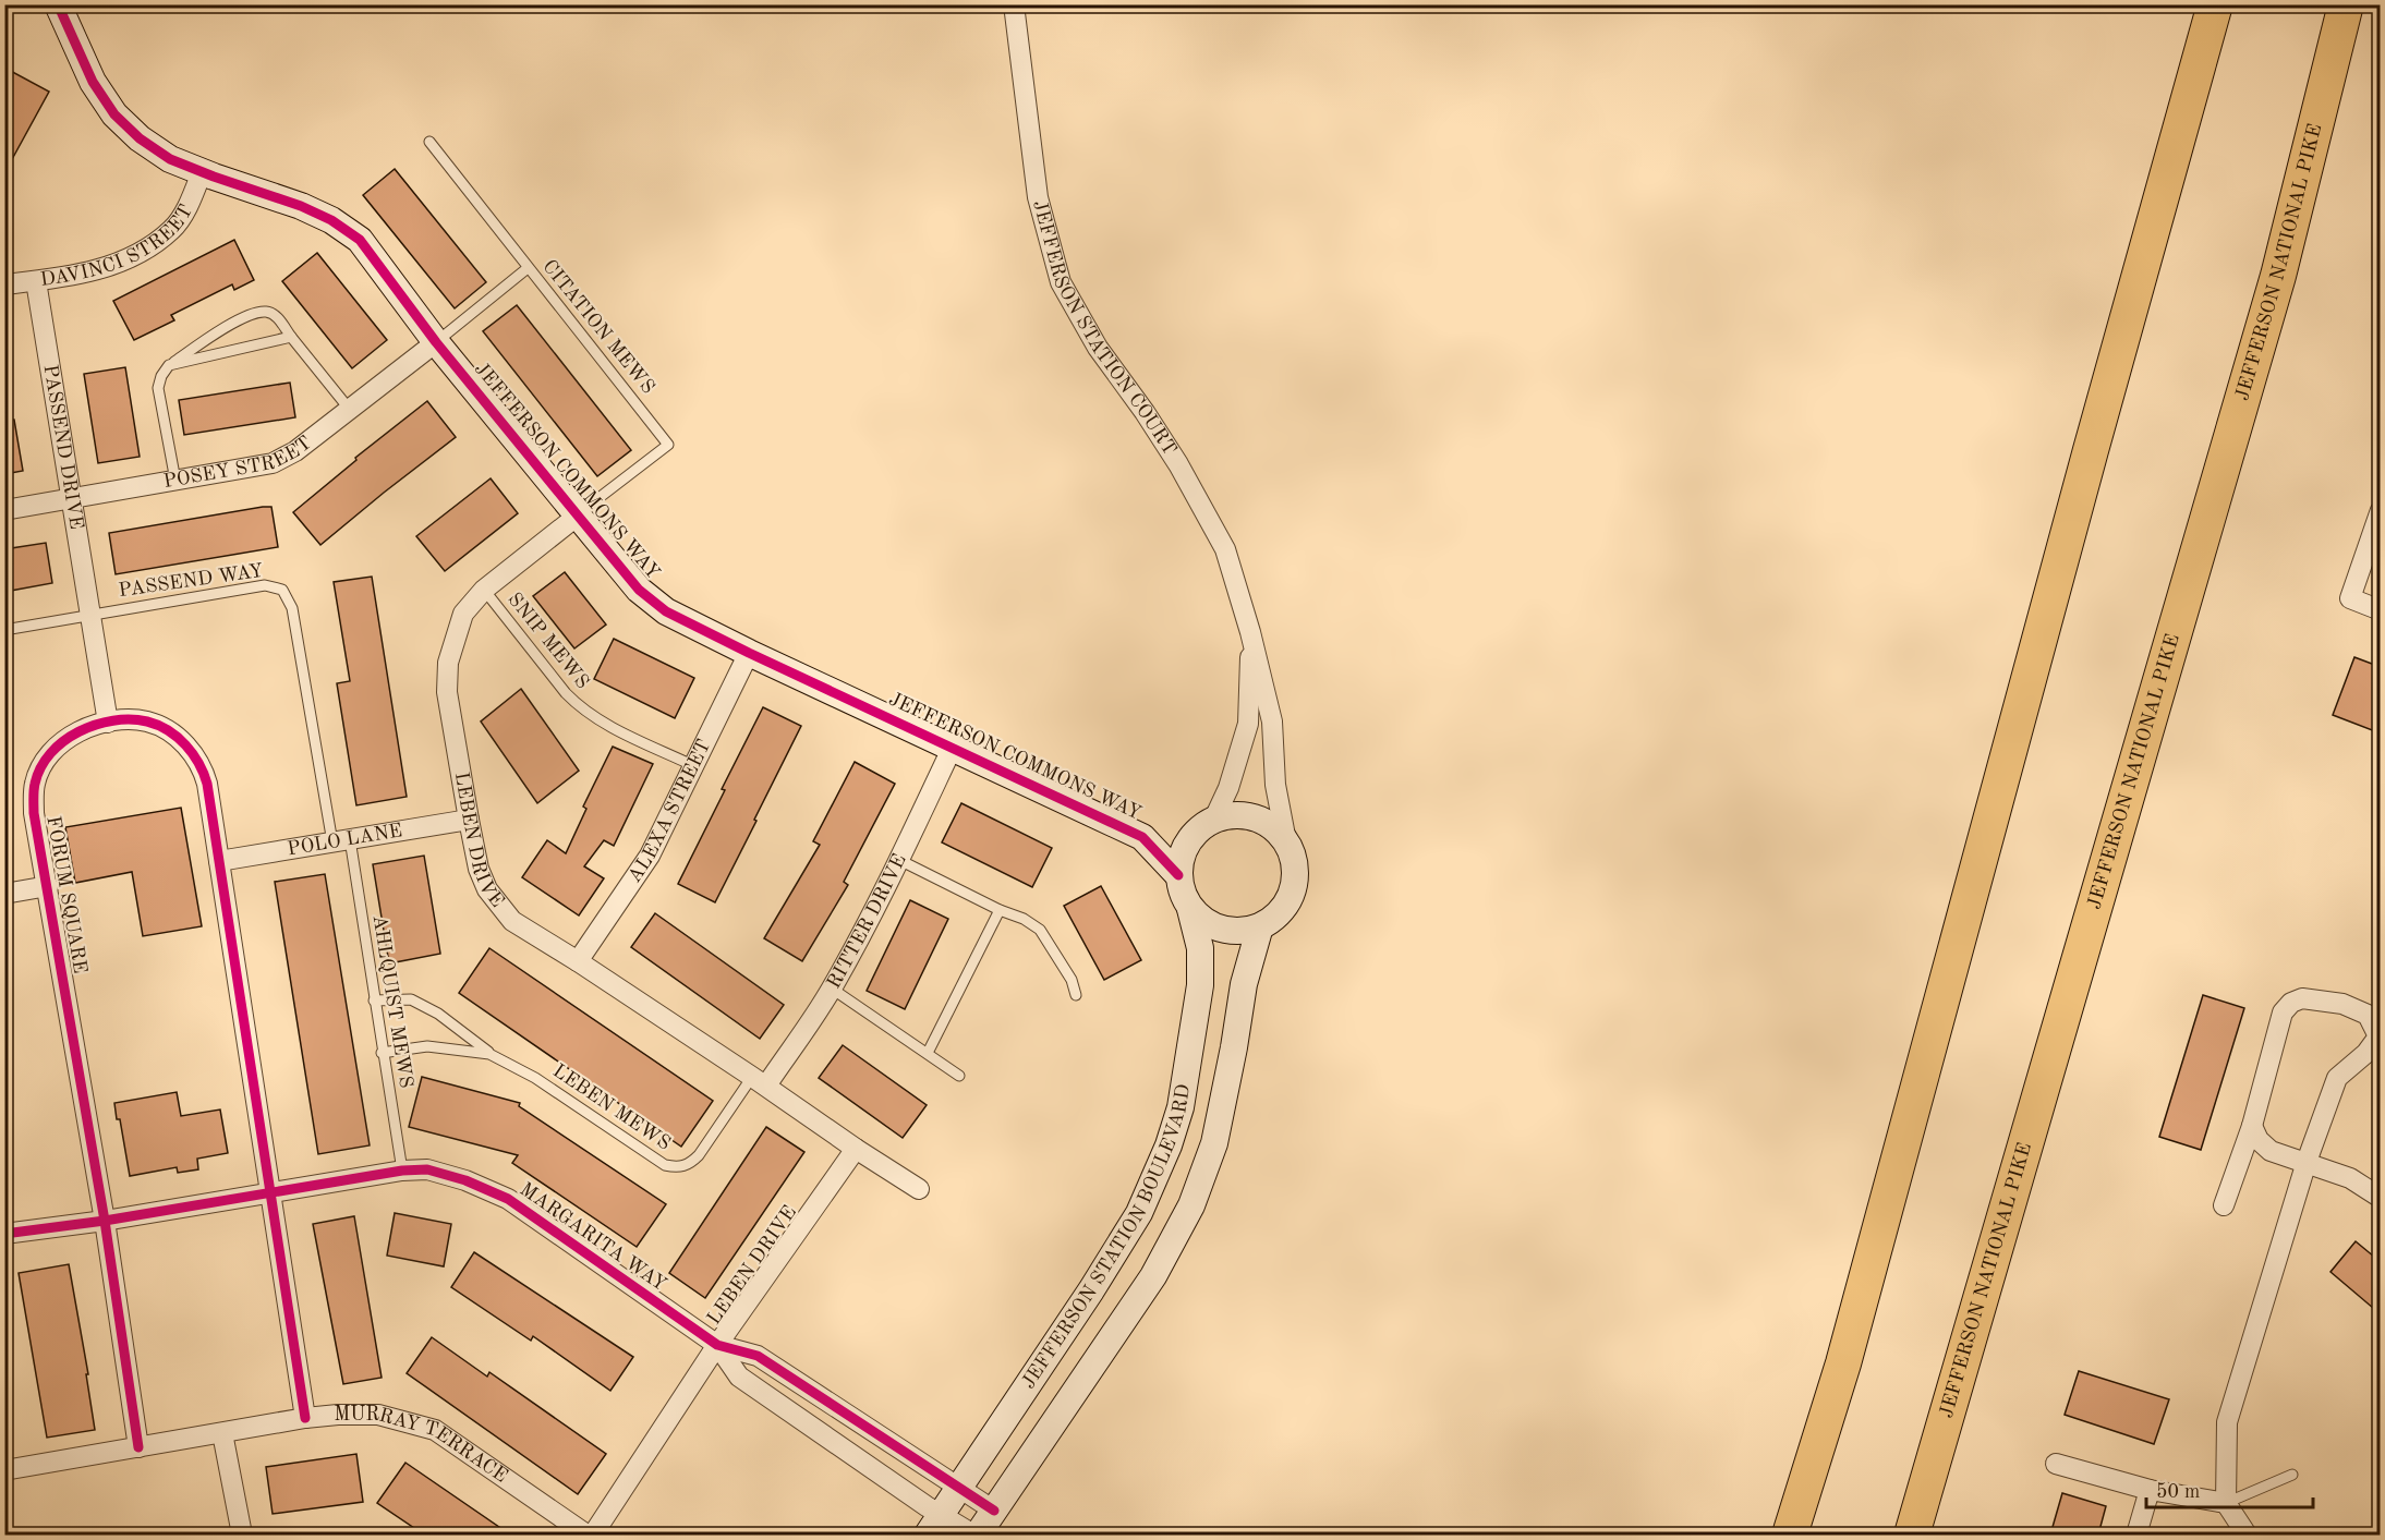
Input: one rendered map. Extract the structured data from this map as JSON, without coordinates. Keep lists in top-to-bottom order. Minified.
{"streets":{"highway":["JEFFERSON NATIONAL PIKE"],"street":["DAVINCI STREET","JEFFERSON STATION COURT","PASSEND DRIVE","POSEY STREET","JEFFERSON COMMONS WAY","ALEXA STREET","LEBEN DRIVE","POLO LANE","FORUM SQUARE","RITTER DRIVE","JEFFERSON STATION BOULEVARD","MARGARITA WAY","MURRAY TERRACE"],"lane":["CITATION MEWS","PASSEND WAY","SNIP MEWS","AHLQUIST MEWS","LEBEN MEWS"]},"crossings":[["DAVINCI STREET","PASSEND DRIVE"],["DAVINCI STREET","JEFFERSON COMMONS WAY"],["JEFFERSON STATION COURT","JEFFERSON COMMONS WAY"],["JEFFERSON STATION COURT","JEFFERSON STATION BOULEVARD"],["CITATION MEWS","JEFFERSON COMMONS WAY"],["CITATION MEWS","LEBEN DRIVE"],["PASSEND DRIVE","POSEY STREET"],["PASSEND DRIVE","PASSEND WAY"],["PASSEND DRIVE","FORUM SQUARE"],["POSEY STREET","JEFFERSON COMMONS WAY"],["JEFFERSON COMMONS WAY","ALEXA STREET"],["JEFFERSON COMMONS WAY","LEBEN DRIVE"],["JEFFERSON COMMONS WAY","RITTER DRIVE"],["JEFFERSON COMMONS WAY","JEFFERSON STATION BOULEVARD"],["PASSEND WAY","POLO LANE"],["PASSEND WAY","AHLQUIST MEWS"],["SNIP MEWS","ALEXA STREET"],["SNIP MEWS","LEBEN DRIVE"],["ALEXA STREET","LEBEN DRIVE"],["LEBEN DRIVE","POLO LANE"],["LEBEN DRIVE","RITTER DRIVE"],["LEBEN DRIVE","LEBEN MEWS"],["LEBEN DRIVE","MARGARITA WAY"],["POLO LANE","FORUM SQUARE"],["POLO LANE","AHLQUIST MEWS"],["FORUM SQUARE","MARGARITA WAY"],["FORUM SQUARE","MURRAY TERRACE"],["RITTER DRIVE","LEBEN MEWS"],["AHLQUIST MEWS","LEBEN MEWS"],["AHLQUIST MEWS","MARGARITA WAY"],["JEFFERSON STATION BOULEVARD","MARGARITA WAY"]],"scale_bar":"50 m"}
